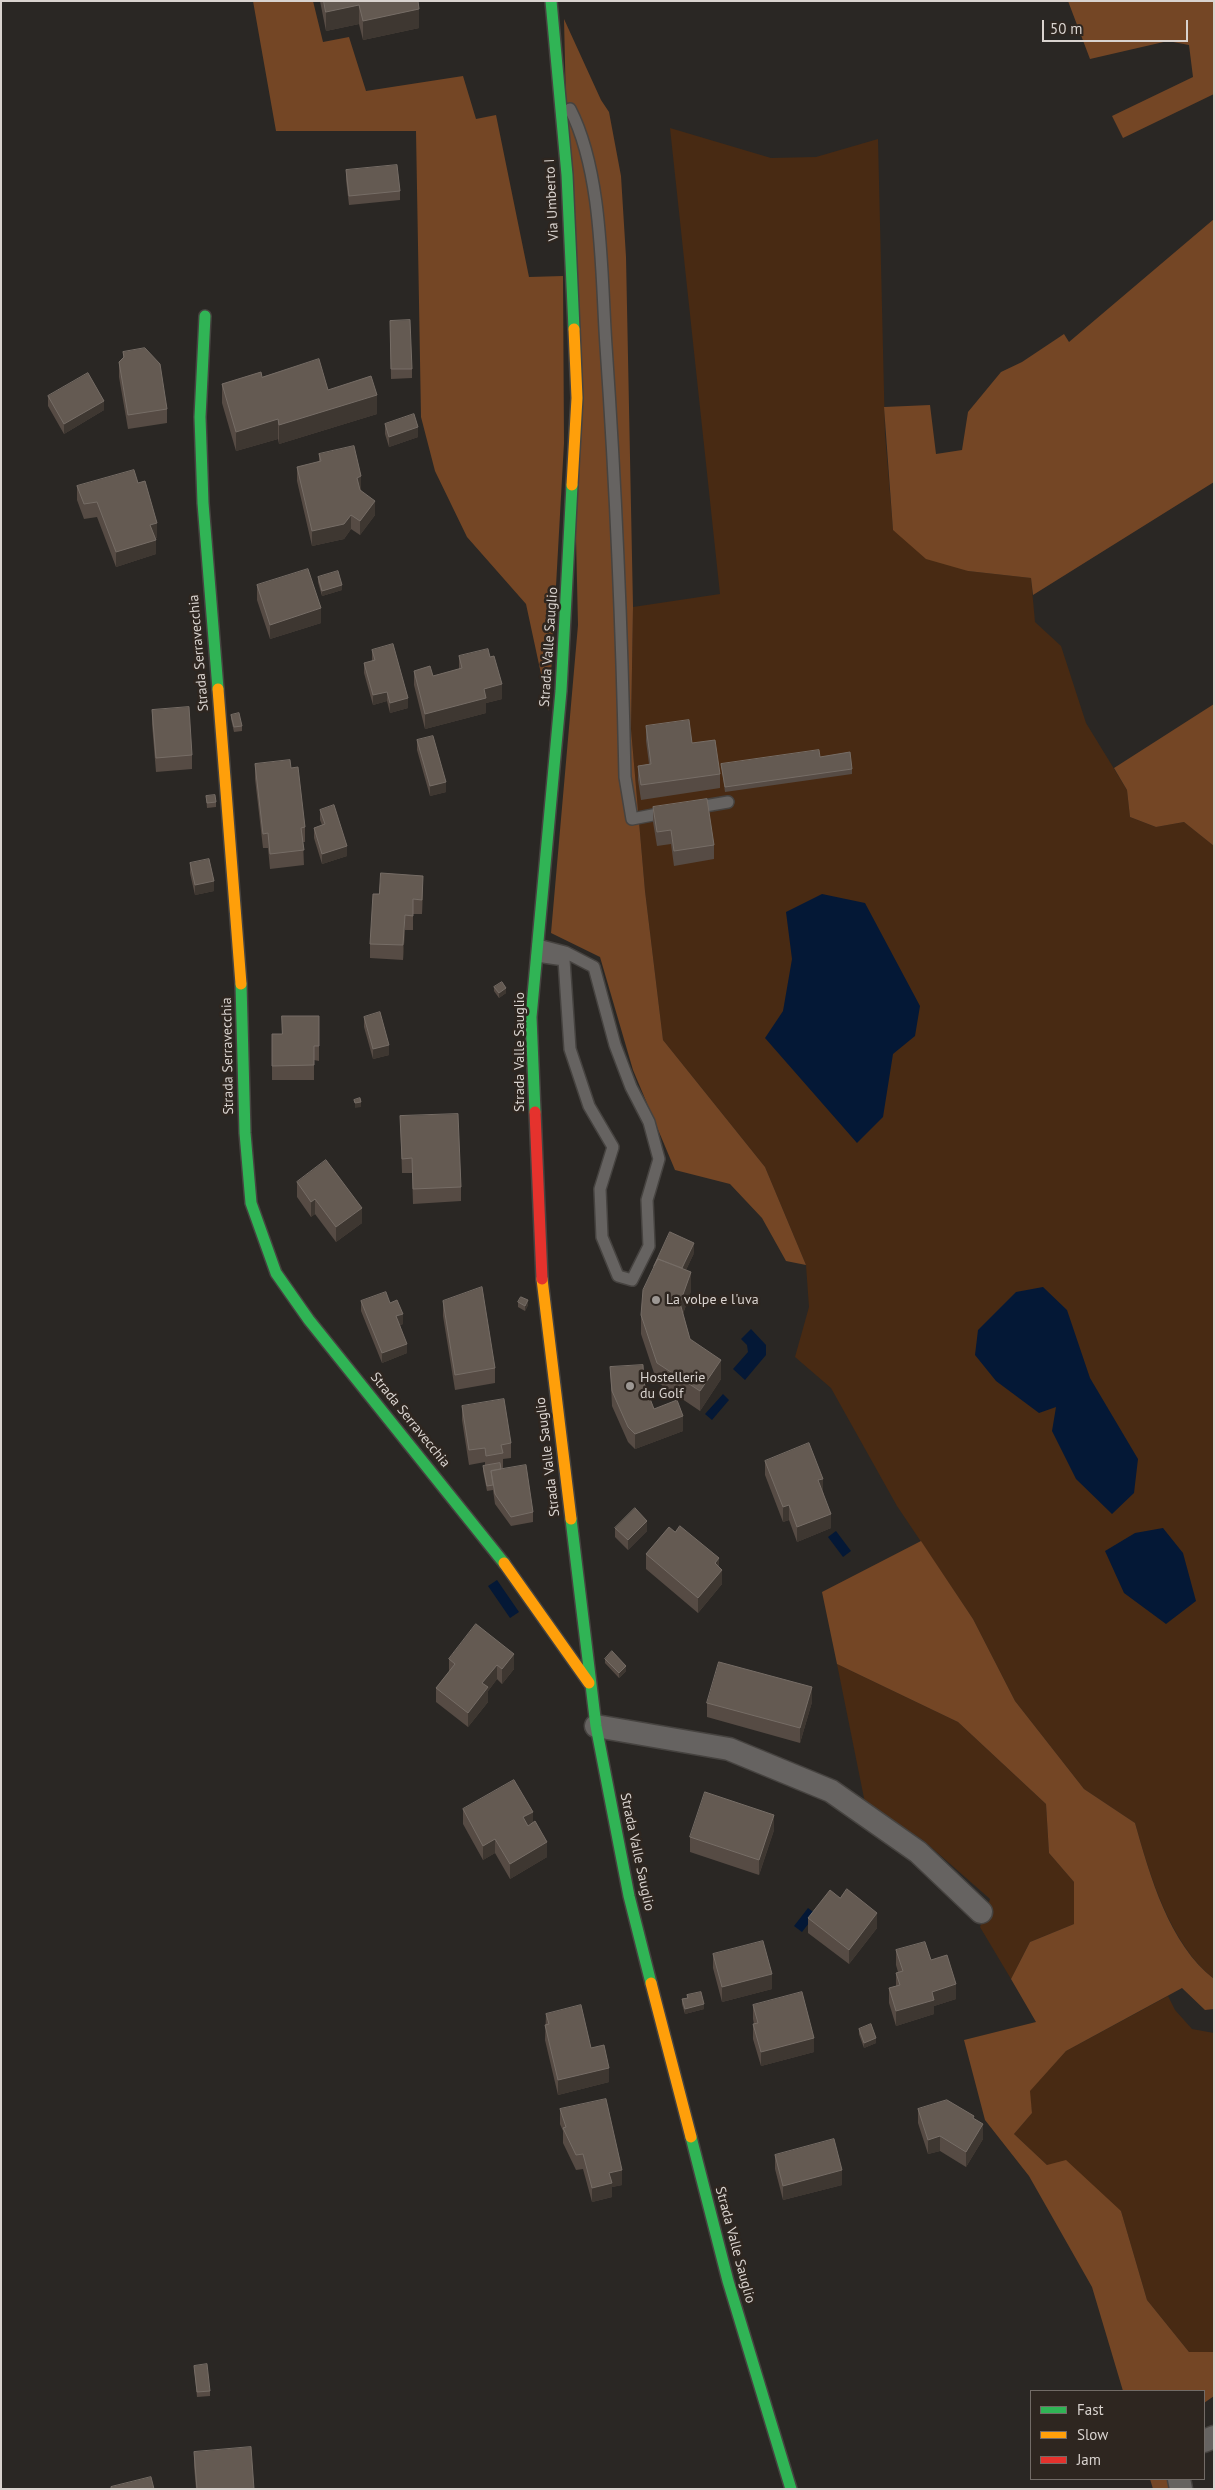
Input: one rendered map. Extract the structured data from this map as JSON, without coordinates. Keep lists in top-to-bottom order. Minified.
{"streets":{"street":["Via Umberto I","Strada Valle Sauglio","Strada Serravecchia"]},"crossings":[["Via Umberto I","Strada Valle Sauglio"],["Strada Valle Sauglio","Strada Serravecchia"]],"places":["La volpe e l'uva","Hostellerie du Golf"],"legend":["Fast","Slow","Jam"],"scale_bar":"50 m"}
